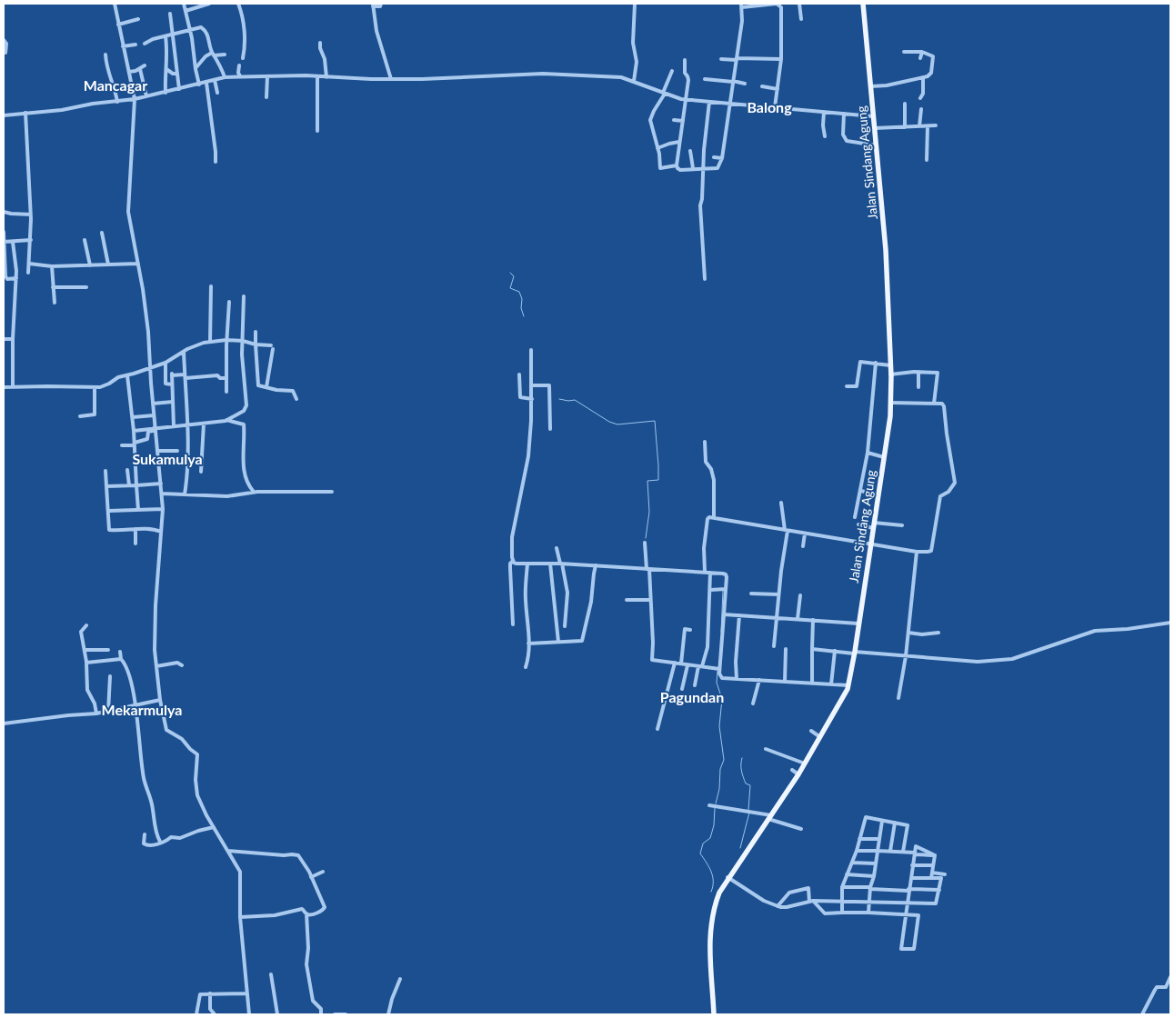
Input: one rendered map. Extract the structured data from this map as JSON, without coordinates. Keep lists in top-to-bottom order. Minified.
{"streets":{"main road":["Jalan Sindang Agung"]},"districts":["Mancagar","Balong","Sukamulya","Pagundan","Mekarmulya"]}
